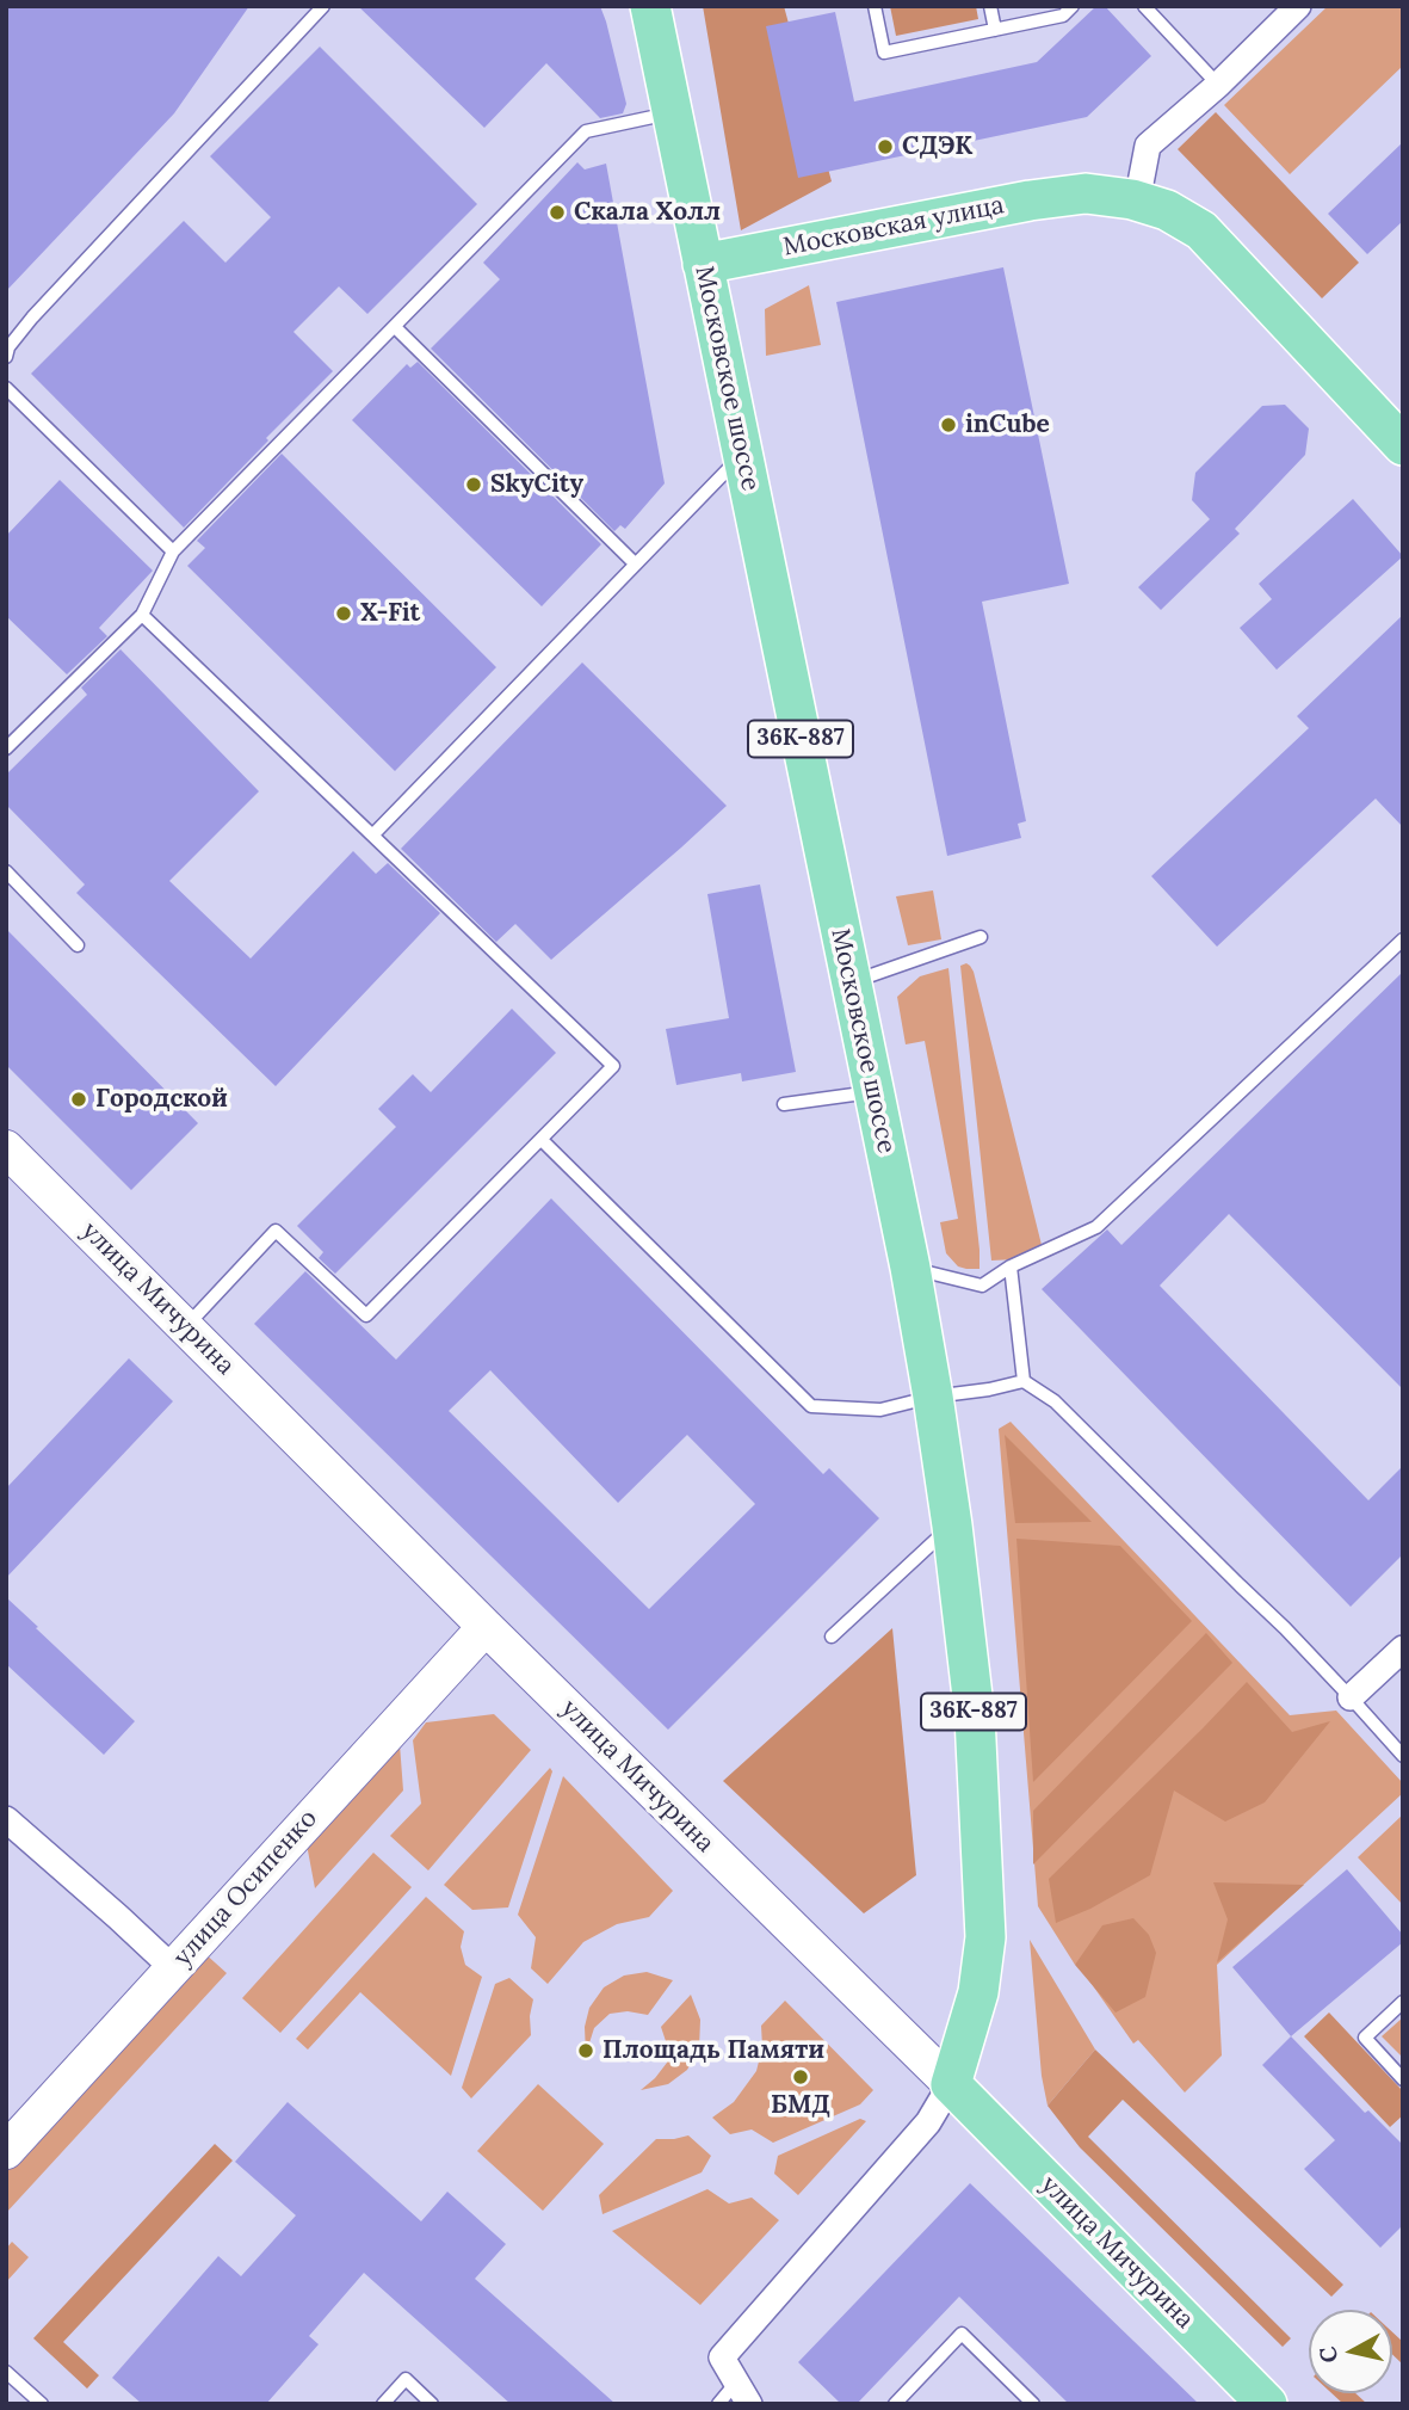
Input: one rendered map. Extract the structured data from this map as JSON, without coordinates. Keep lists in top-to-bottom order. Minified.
{"streets":{"main road":["Московская улица","Московское шоссе","36К-887","улица Мичурина","улица Осипенко"]},"crossings":[["Московская улица","Московское шоссе"],["Московское шоссе","улица Мичурина"],["улица Мичурина","улица Осипенко"]],"places":["СДЭК","Скала Холл","inCube","SkyCity","X-Fit","Городской","Площадь Памяти","БМД"],"north":"left"}
